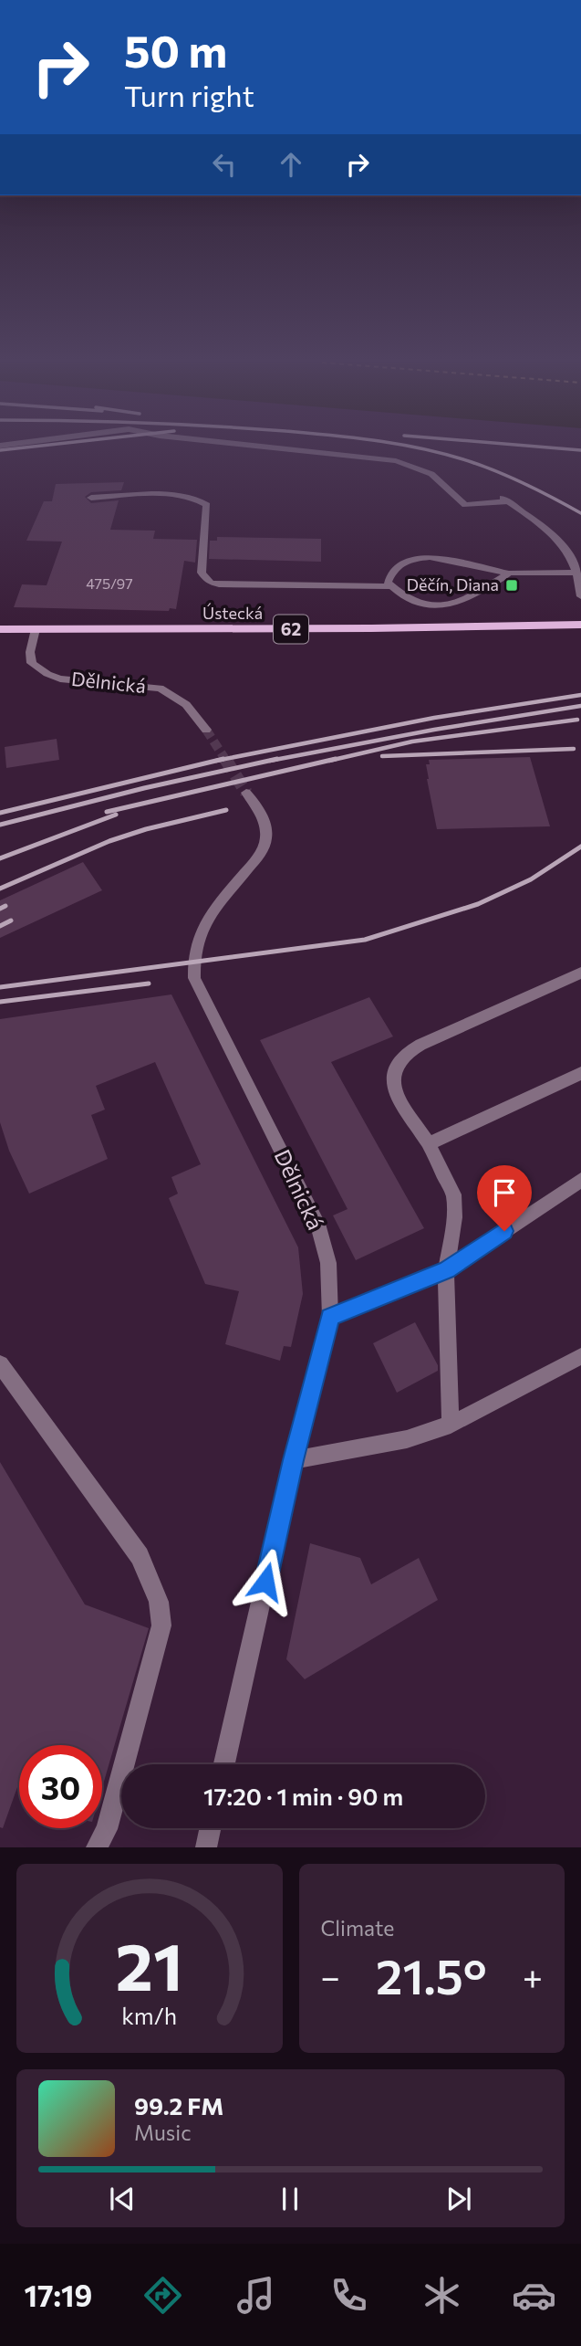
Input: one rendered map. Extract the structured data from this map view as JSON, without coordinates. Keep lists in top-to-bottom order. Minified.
{"streets":{"main road":["Ústecká","62"],"street":["Dělnická"]},"crossings":[["Ústecká","Dělnická"]],"places":{"transit":["Děčín, Diana"]},"house_numbers":["475/97"],"page":{"turn":["50 m","Turn right"],"limit":"30","trip":"17:20 · 1 min · 90 m","tile":"Climate","heat":["−","21.5°","+"],"song":["99.2 FM","Music"],"tabs":"17:19","gauge":["21","km/h"]}}
